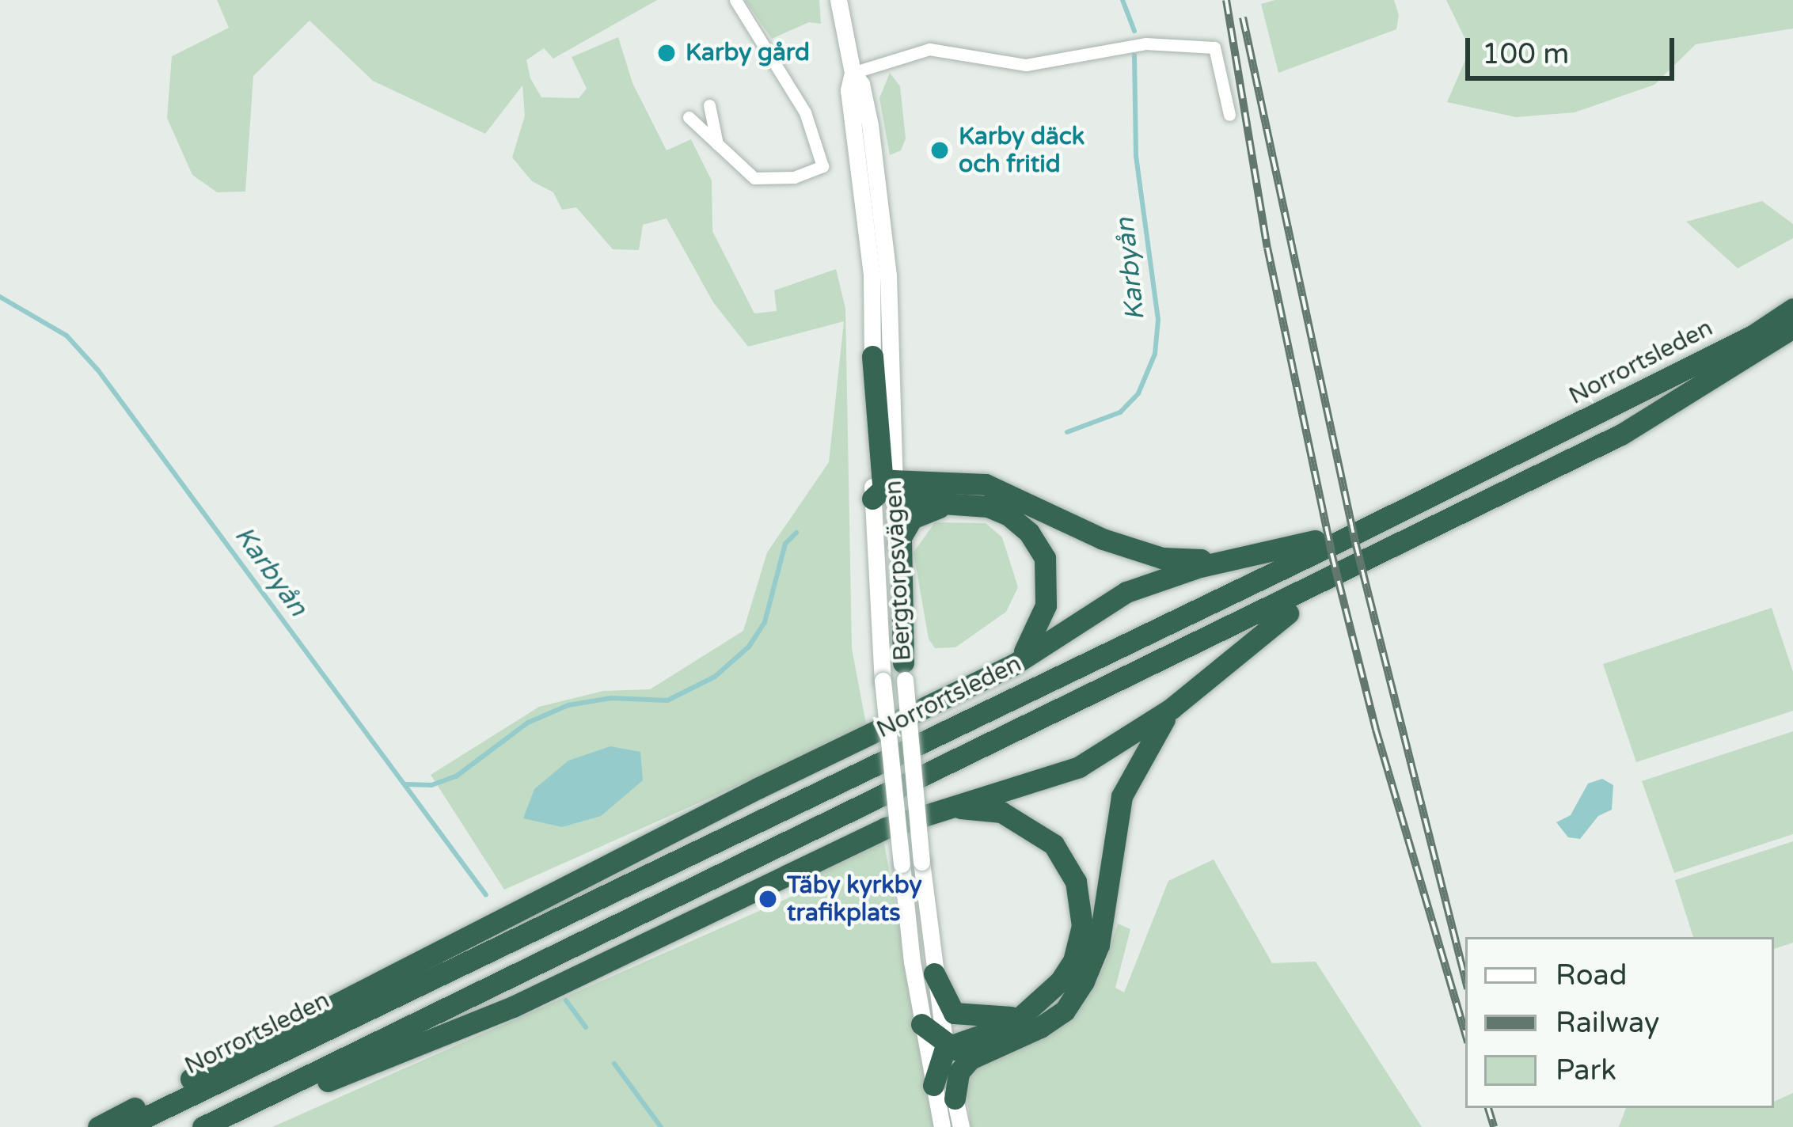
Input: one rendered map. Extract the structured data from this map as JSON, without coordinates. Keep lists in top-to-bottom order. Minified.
{"streets":{"highway":["Norrortsleden"],"main road":["Bergtorpsvägen"]},"water":["Karbyån"],"places":["Karby gård","Karby däck och fritid","Täby kyrkby trafikplats"],"legend":["Road","Railway","Park"],"scale_bar":"100 m"}
